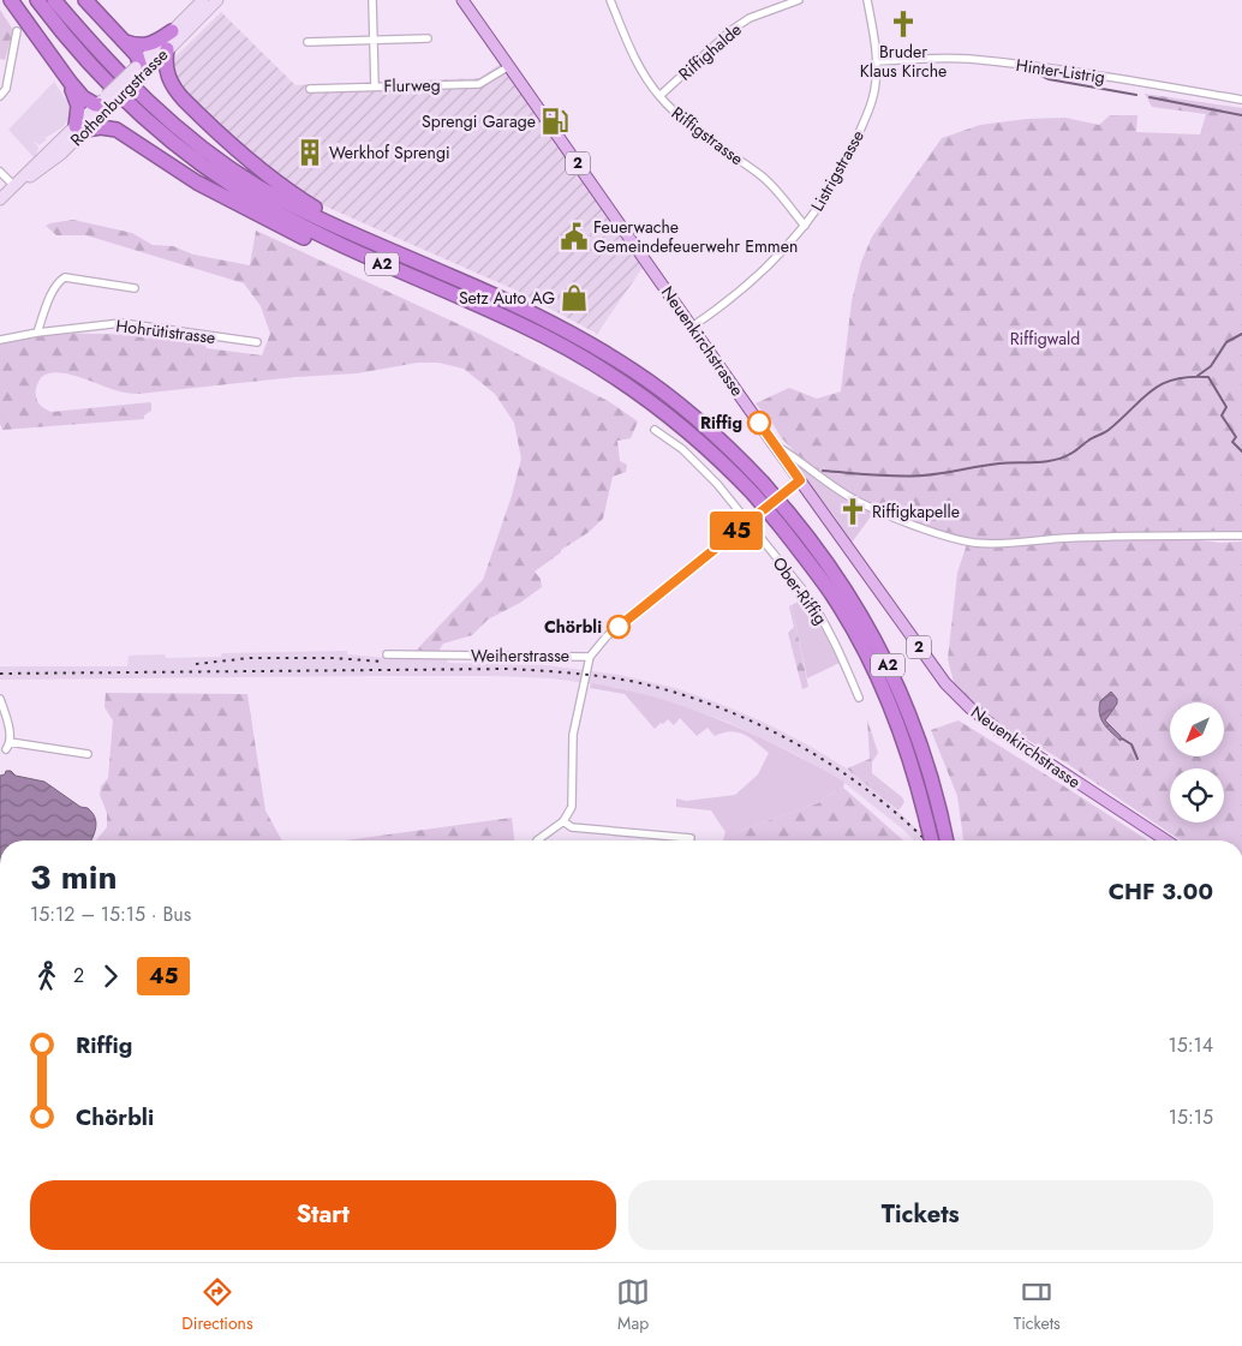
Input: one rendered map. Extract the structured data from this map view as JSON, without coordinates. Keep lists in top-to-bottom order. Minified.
{"streets":{"highway":["A2"],"main road":["Rothenburgstrasse","2","Neuenkirchstrasse"],"street":["Riffighalde","Hinter-Listrig","Flurweg","Riffigstrasse","Listrigstrasse","Hohrütistrasse","Ober-Riffig","Weiherstrasse"]},"crossings":[["Riffighalde","Riffigstrasse"],["Hinter-Listrig","Listrigstrasse"],["Flurweg","Neuenkirchstrasse"],["Riffigstrasse","Listrigstrasse"],["Listrigstrasse","Neuenkirchstrasse"],["Neuenkirchstrasse","Weiherstrasse"],["Ober-Riffig","Weiherstrasse"]],"parks":["Riffigwald"],"places":{"church":["Bruder Klaus Kirche","Riffigkapelle"],"fuel station":["Sprengi Garage"],"building":["Werkhof Sprengi"],"public building":["Feuerwache Gemeindefeuerwehr Emmen"],"shop":["Setz Auto AG"],"other":["Riffig","Chörbli"]},"lines":["bus line 45"],"north":"bottom left","page":{"on_map":"45","heading":["3 min","15:12 – 15:15 · Bus","CHF 3.00"],"legs":["2","45"],"list":[{"name":"Riffig","value":"15:14"},{"name":"Chörbli","value":"15:15"}],"buttons":["Start","Tickets"],"tabs":["Directions","Map","Tickets"]}}
